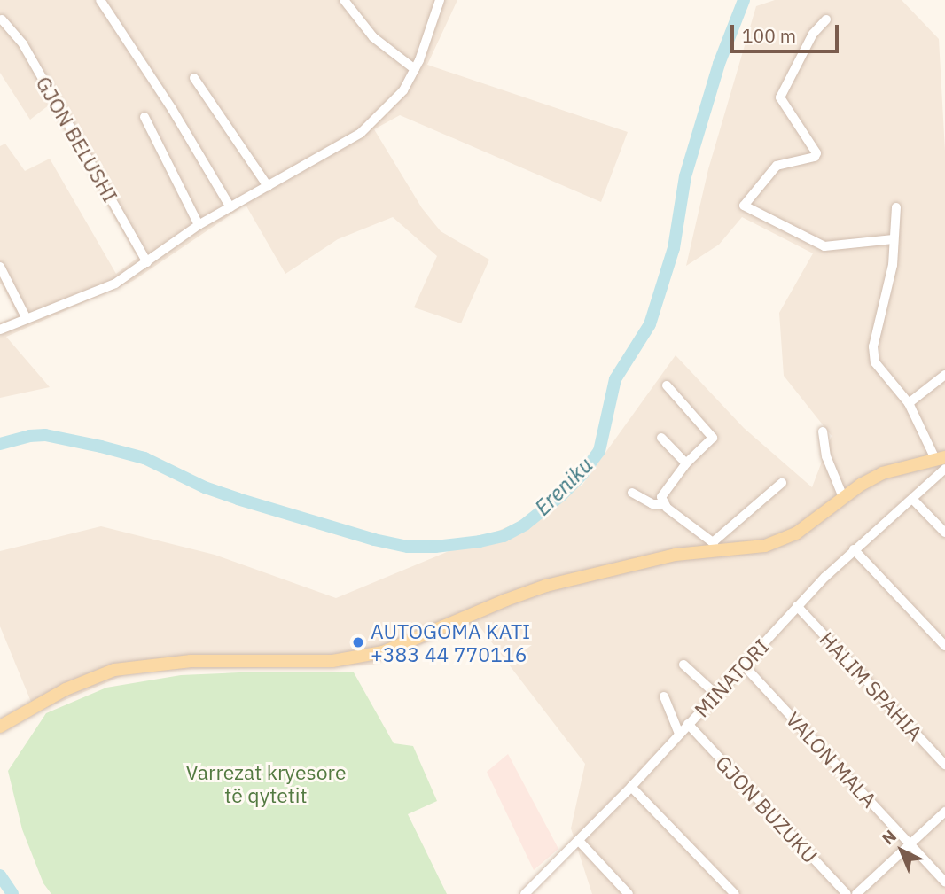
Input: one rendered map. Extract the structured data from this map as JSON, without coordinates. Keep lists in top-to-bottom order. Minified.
{"streets":{"street":["GJON BELUSHI","MINATORI","HALIM SPAHIA","VALON MALA","GJON BUZUKU"]},"crossings":[["MINATORI","HALIM SPAHIA"],["MINATORI","VALON MALA"],["MINATORI","GJON BUZUKU"]],"water":["Ereniku"],"parks":["Varrezat kryesore të qytetit"],"places":["AUTOGOMA KATI +383 44 770116"],"scale_bar":"100 m","north":"top left"}
